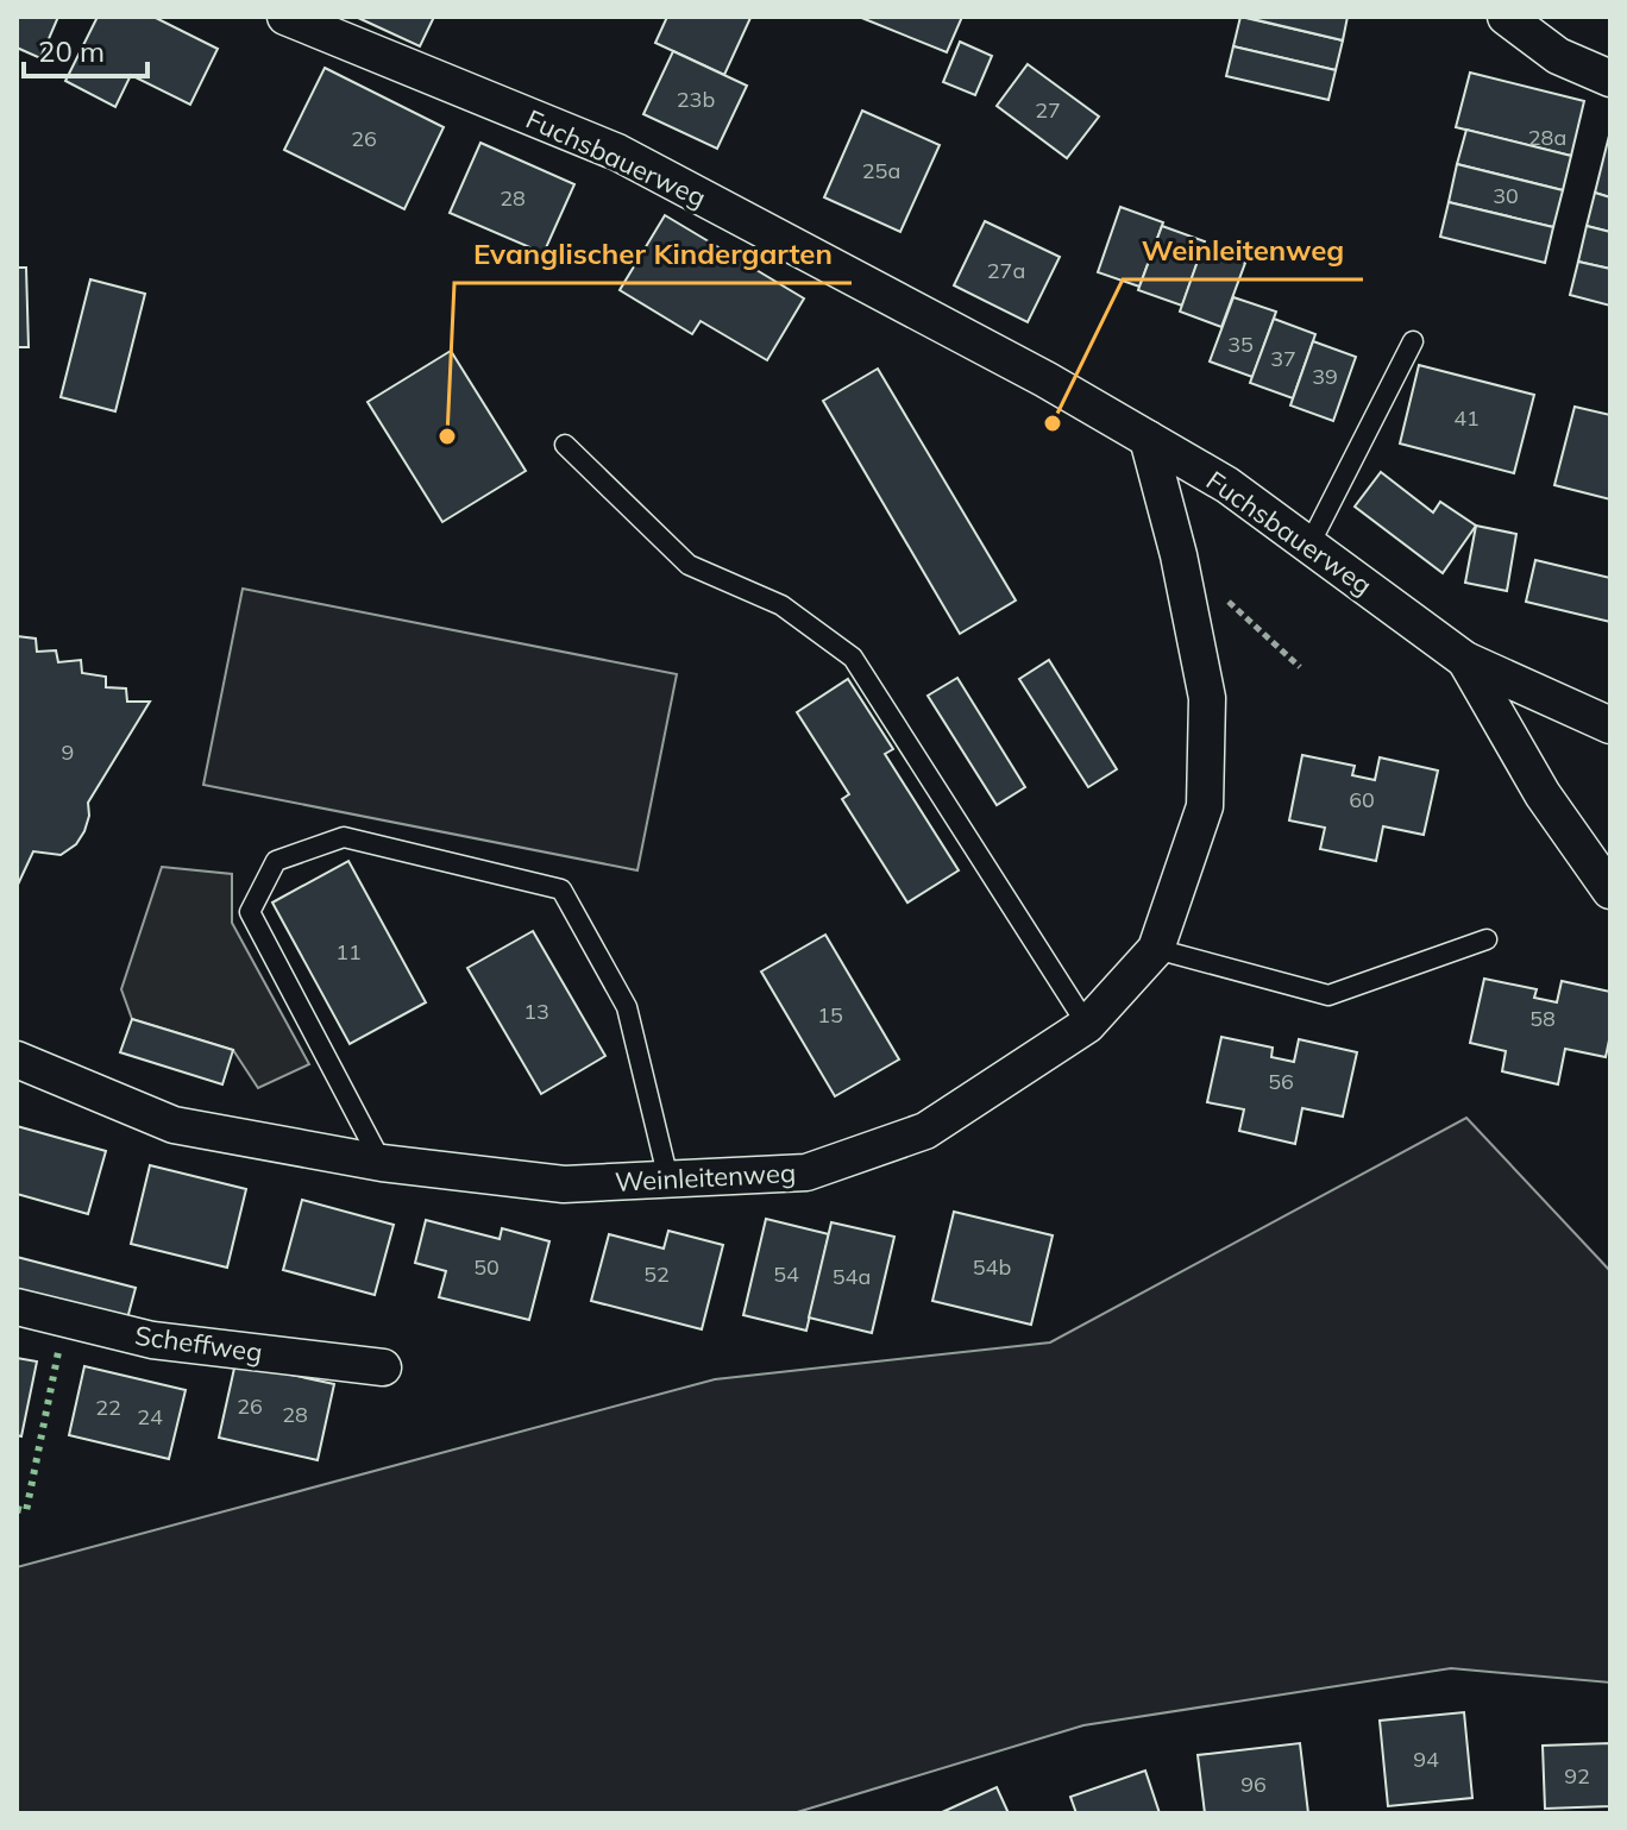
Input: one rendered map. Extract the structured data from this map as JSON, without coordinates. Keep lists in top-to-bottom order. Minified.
{"streets":{"street":["Fuchsbauerweg","Weinleitenweg","Scheffweg"]},"crossings":[["Fuchsbauerweg","Weinleitenweg"]],"places":["Weinleitenweg","Evanglischer Kindergarten"],"house_numbers":["23b","27","28a","26","25a","30","28","27a","35","37","39","41","9","60","11","13","15","58","56","50","54b","52","54","54a","26","22","28","24","94","92","96"],"scale_bar":"20 m"}
